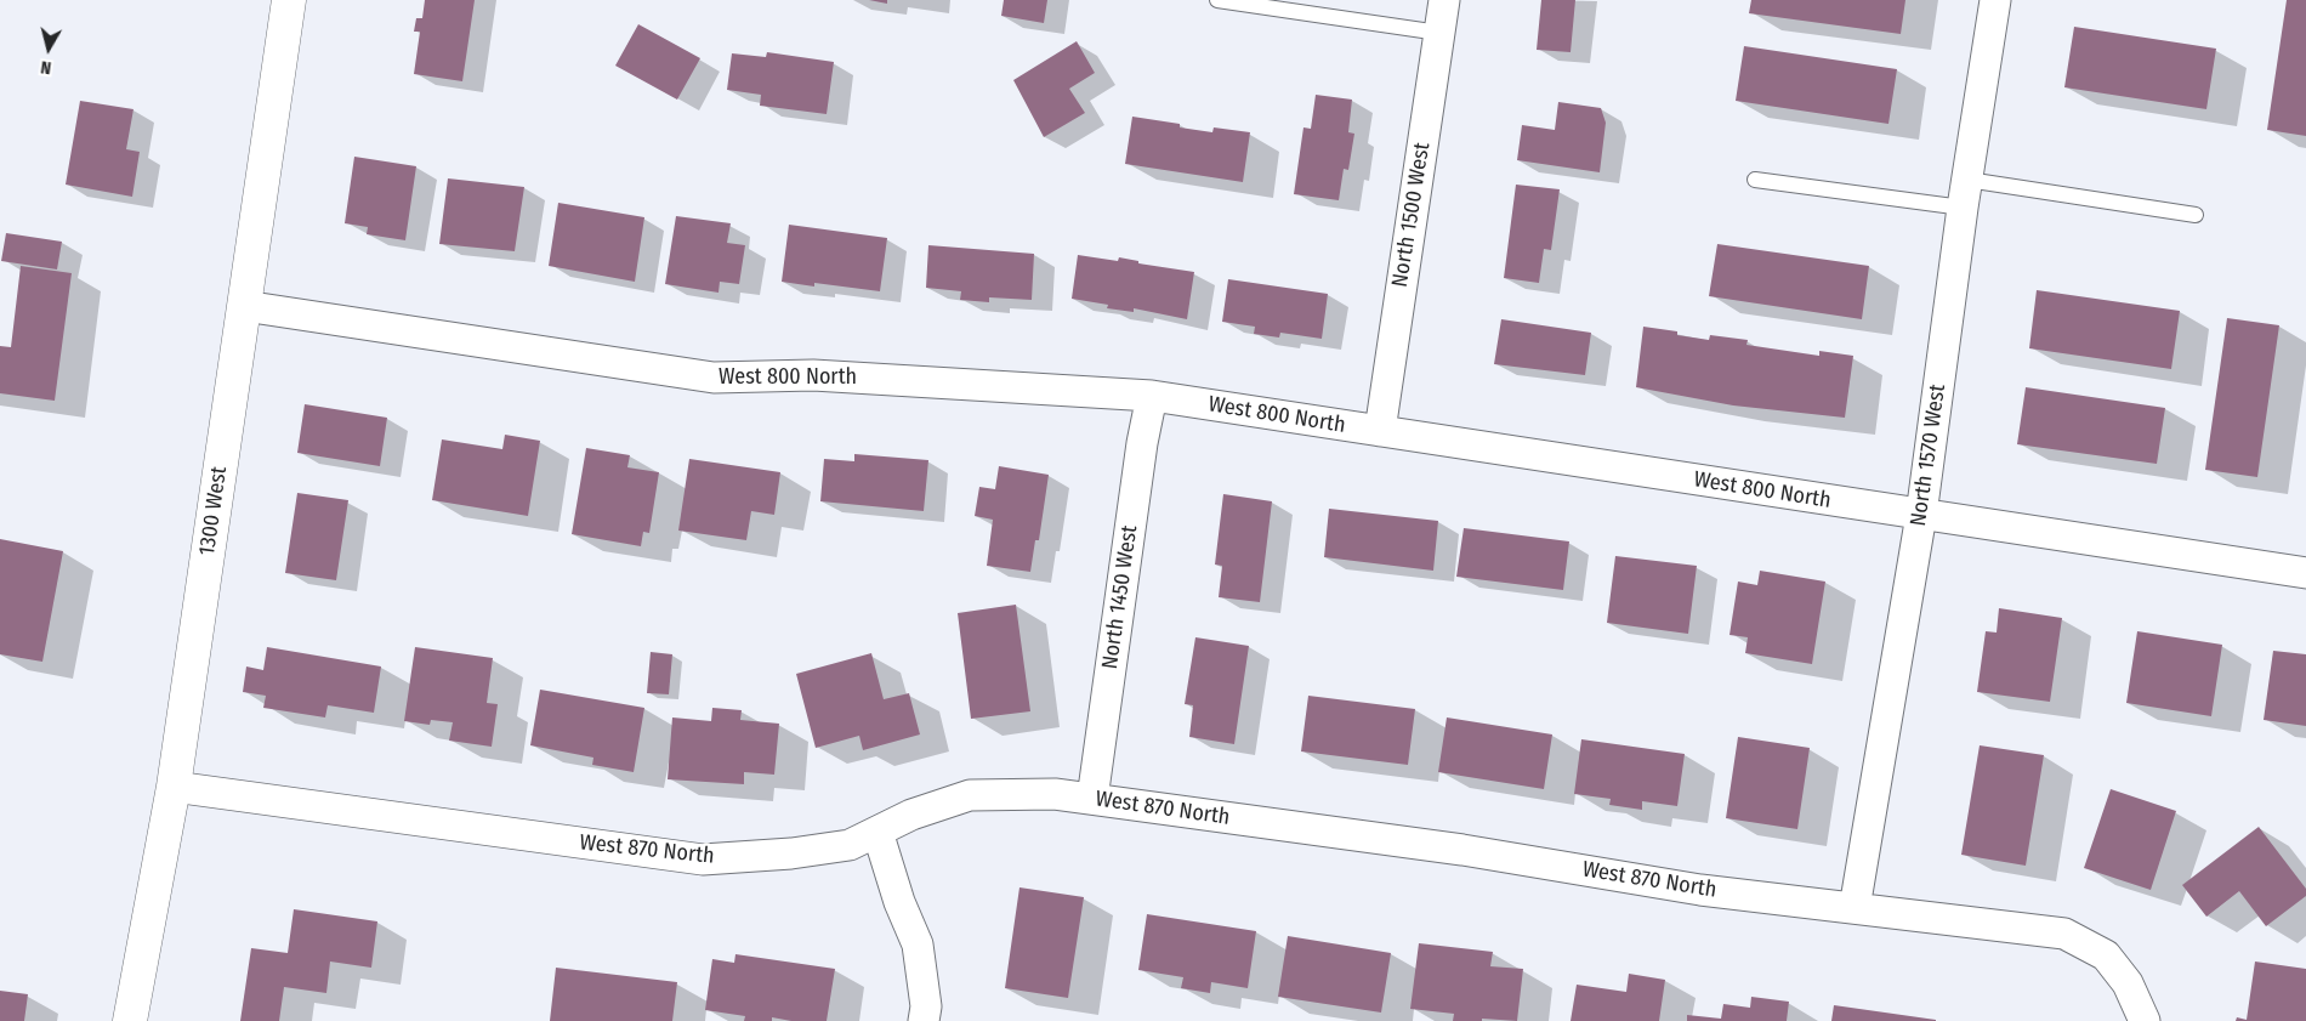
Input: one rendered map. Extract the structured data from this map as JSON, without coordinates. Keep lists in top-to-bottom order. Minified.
{"streets":{"street":["North 1500 West","West 800 North","North 1570 West","1300 West","North 1450 West","West 870 North"]},"crossings":[["North 1500 West","West 800 North"],["West 800 North","North 1570 West"],["West 800 North","1300 West"],["West 800 North","North 1450 West"],["North 1570 West","West 870 North"],["1300 West","West 870 North"],["North 1450 West","West 870 North"]],"north":"bottom"}
